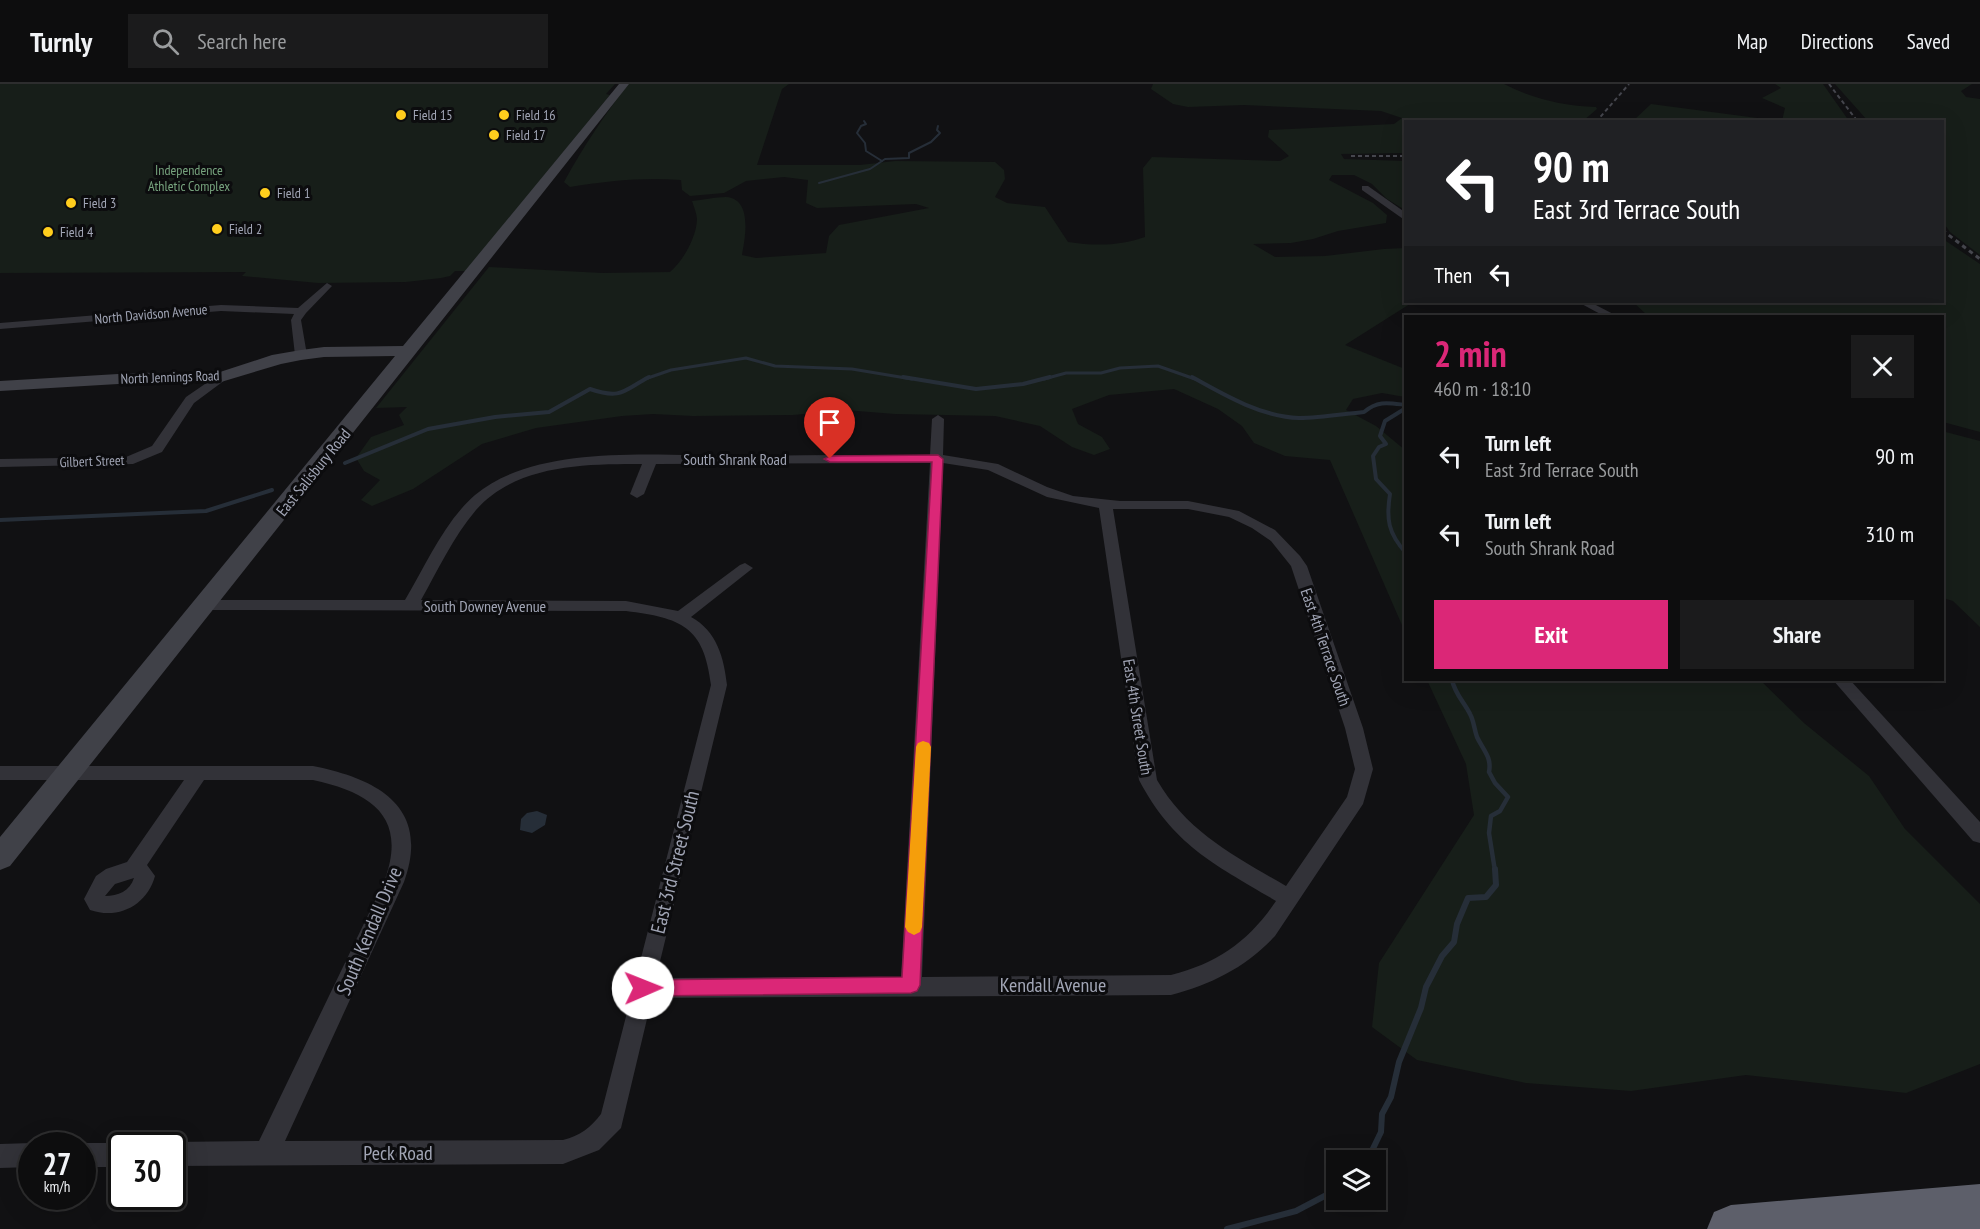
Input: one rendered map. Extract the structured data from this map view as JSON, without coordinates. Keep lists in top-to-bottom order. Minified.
{"streets":{"street":["North Davidson Avenue","North Jennings Road","South Shrank Road","Gilbert Street","East Salisbury Road","South Downey Avenue","East 4th Terrace South","East 4th Street South","East 3rd Street South","South Kendall Drive","Kendall Avenue","Peck Road"]},"crossings":[["North Jennings Road","Gilbert Street"],["North Jennings Road","East Salisbury Road"],["South Shrank Road","South Downey Avenue"],["South Shrank Road","East 4th Terrace South"],["South Shrank Road","East 4th Street South"],["East Salisbury Road","South Downey Avenue"],["East Salisbury Road","South Kendall Drive"],["South Downey Avenue","East 3rd Street South"],["East 4th Terrace South","Kendall Avenue"],["East 4th Street South","Kendall Avenue"],["East 3rd Street South","Kendall Avenue"],["East 3rd Street South","Peck Road"],["South Kendall Drive","Peck Road"]],"parks":["Independence Athletic Complex"],"places":["Field 15","Field 16","Field 17","Field 1","Field 3","Field 2","Field 4"],"page":{"header":"Turnly","search":"Search here","nav":["Map","Directions","Saved"],"turn":["90 m","East 3rd Terrace South"],"then":"Then","heading":["2 min","460 m · 18:10"],"list":[{"name":"Turn left","note":"East 3rd Terrace South","value":"90 m"},{"name":"Turn left","note":"South Shrank Road","value":"310 m"}],"buttons":["Exit","Share"],"speed":"27 km/h","limit":"30"}}
